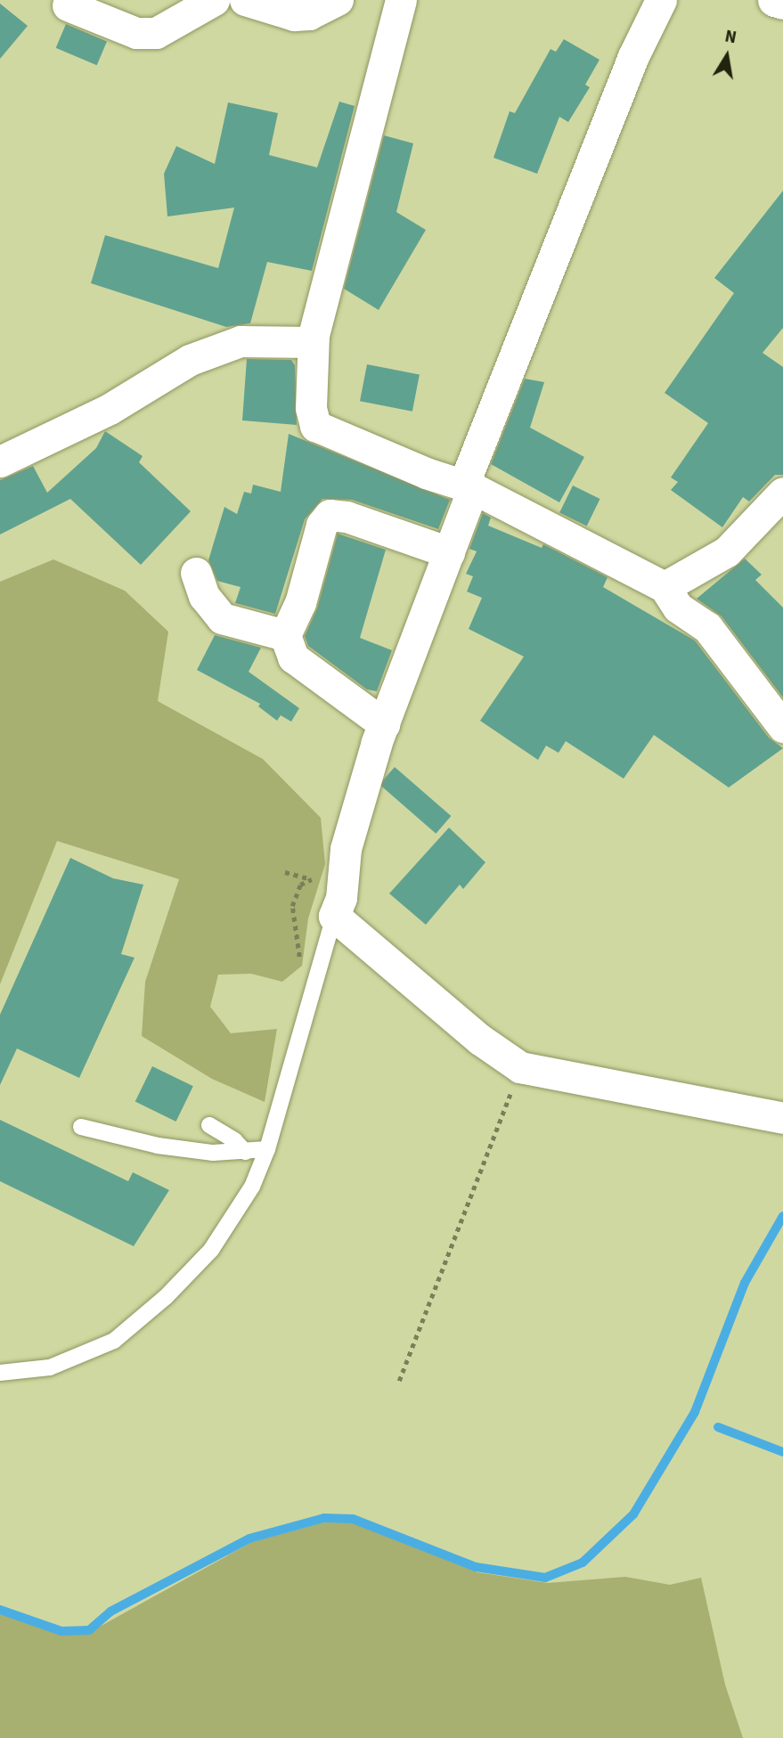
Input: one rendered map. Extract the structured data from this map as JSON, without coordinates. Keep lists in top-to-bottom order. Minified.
{"north":"top"}
